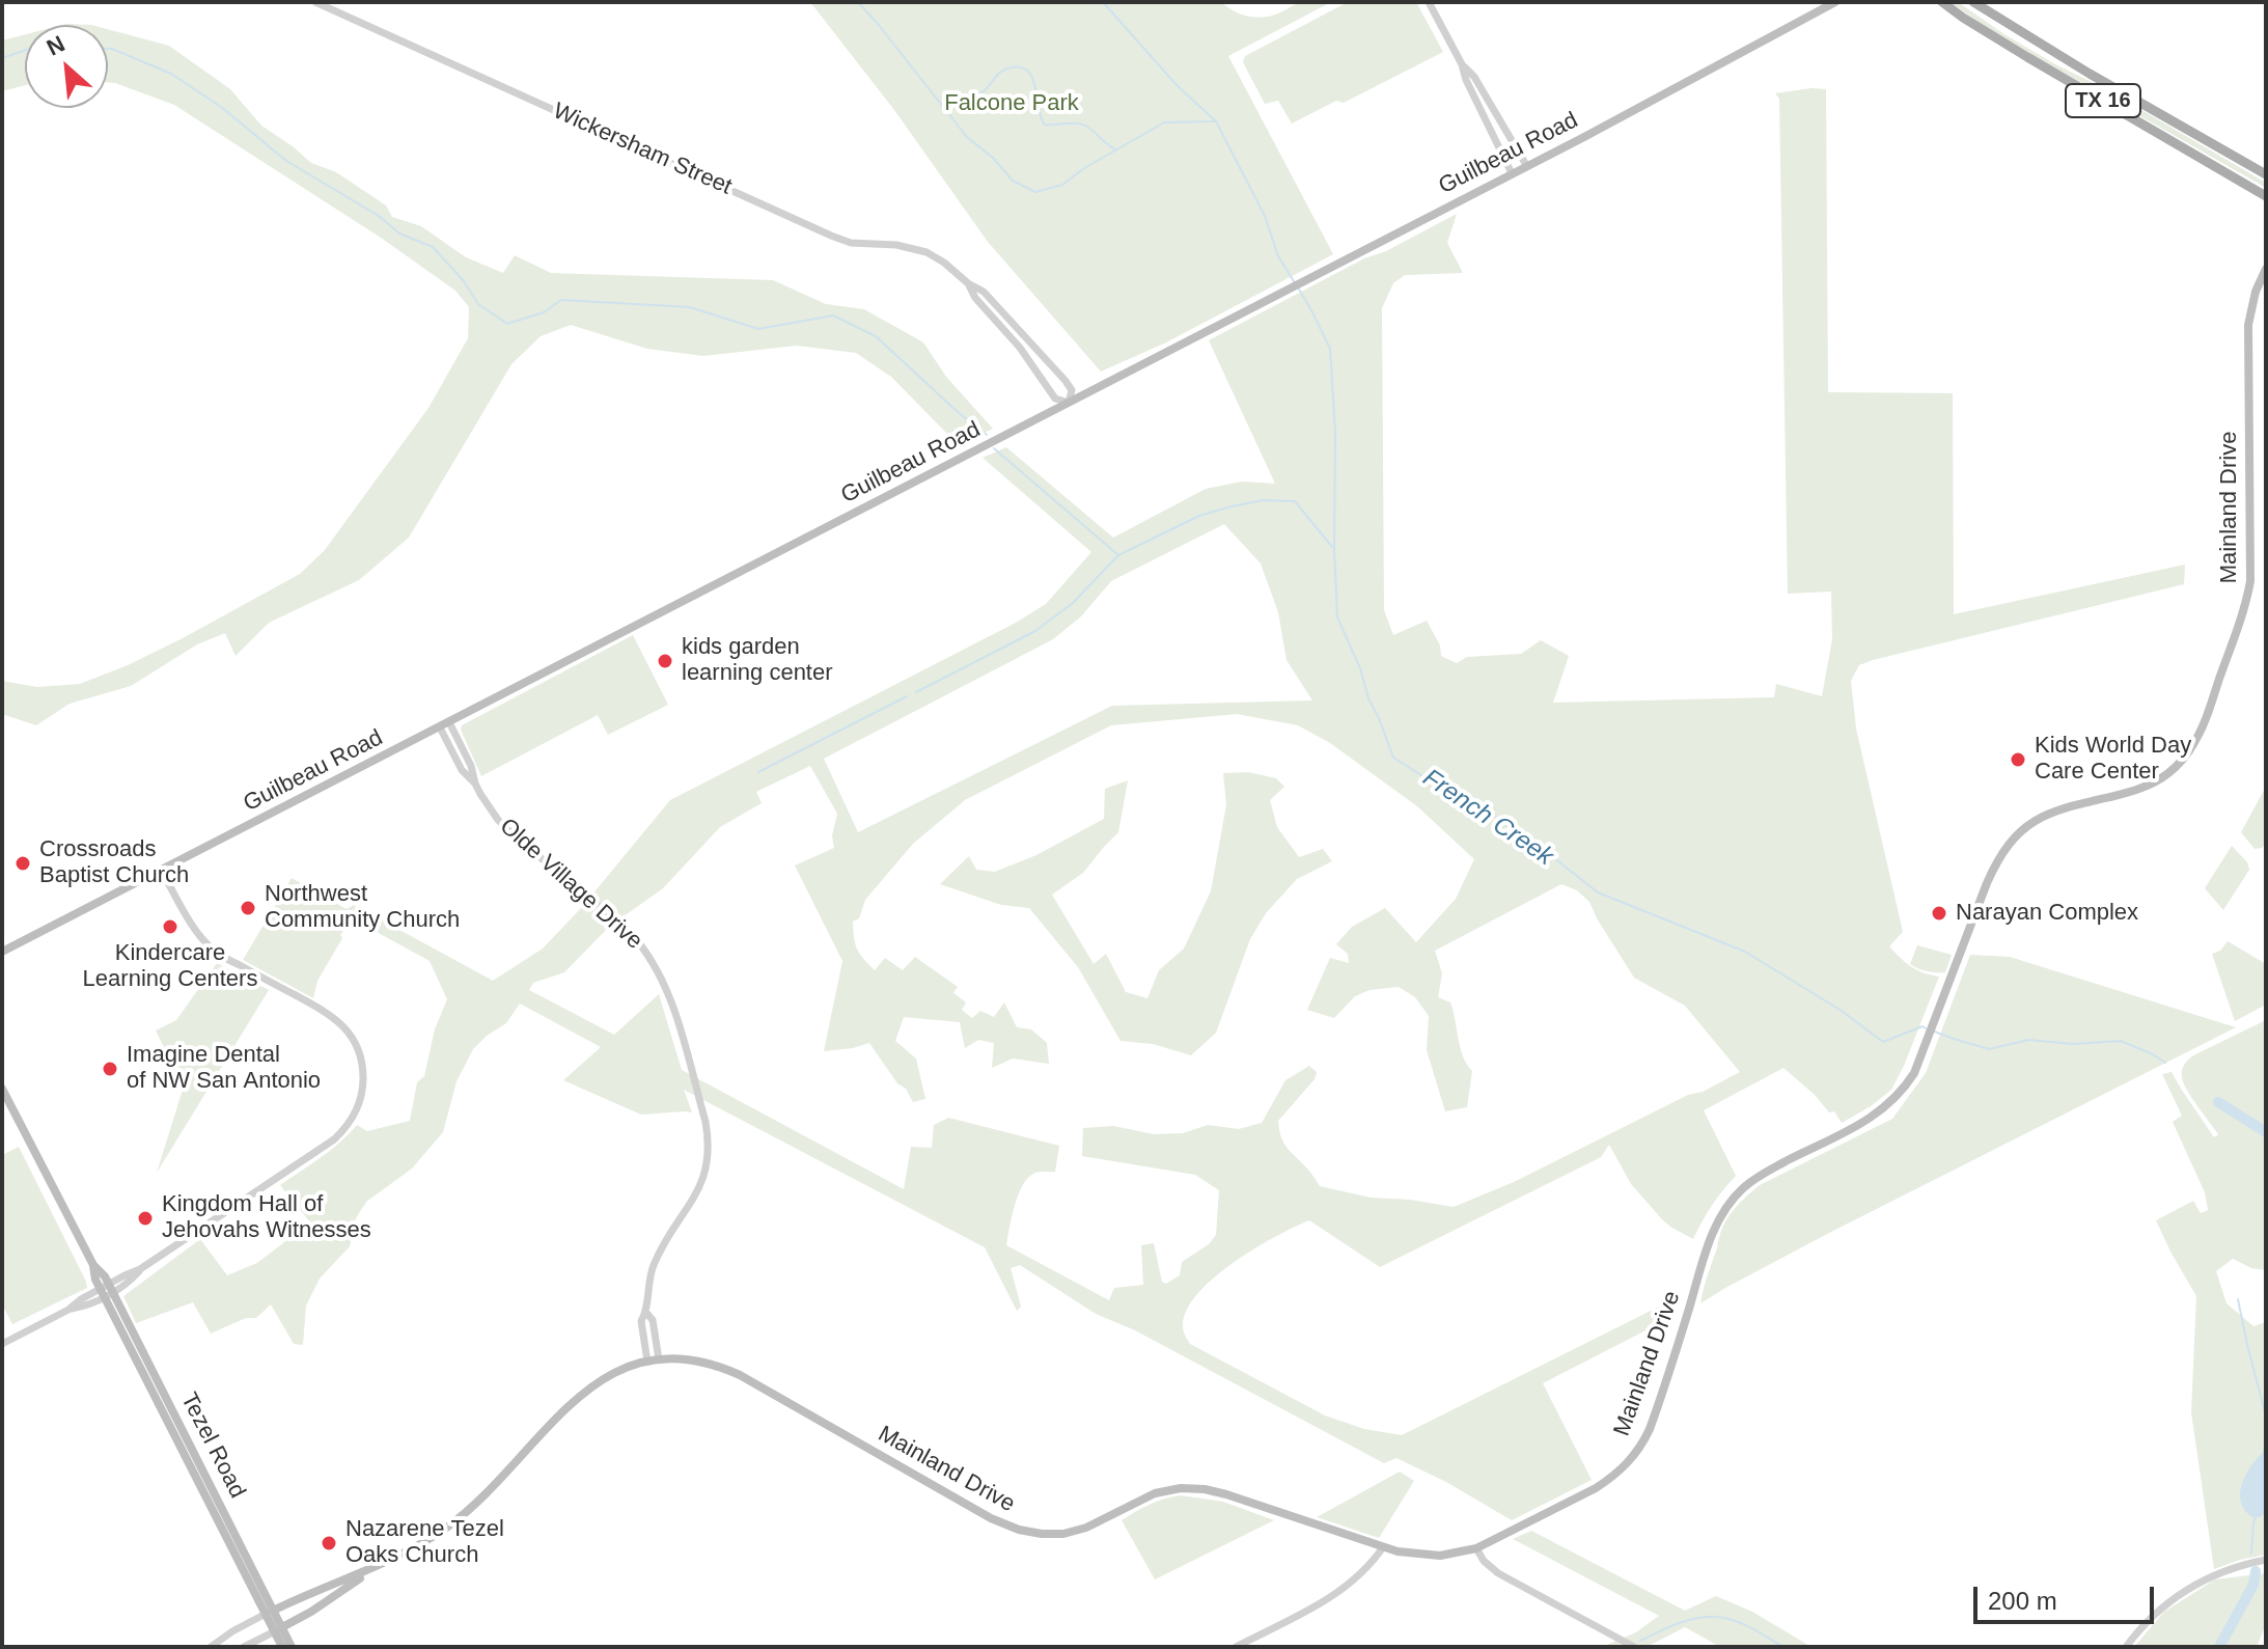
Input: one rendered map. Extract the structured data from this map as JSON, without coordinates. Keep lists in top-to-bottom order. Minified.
{"streets":{"main road":["TX 16","Guilbeau Road","Mainland Drive","Tezel Road"],"street":["Wickersham Street","Olde Village Drive"]},"crossings":[["Wickersham Street","Guilbeau Road"],["Guilbeau Road","Olde Village Drive"],["Mainland Drive","Olde Village Drive"],["Mainland Drive","Tezel Road"]],"water":["French Creek"],"parks":["Falcone Park"],"places":["kids garden learning center","Kids World Day Care Center","Crossroads Baptist Church","Northwest Community Church","Narayan Complex","Kindercare Learning Centers","Imagine Dental of NW San Antonio","Kingdom Hall of Jehovahs Witnesses","Nazarene Tezel Oaks Church"],"scale_bar":"200 m","north":"top left"}
